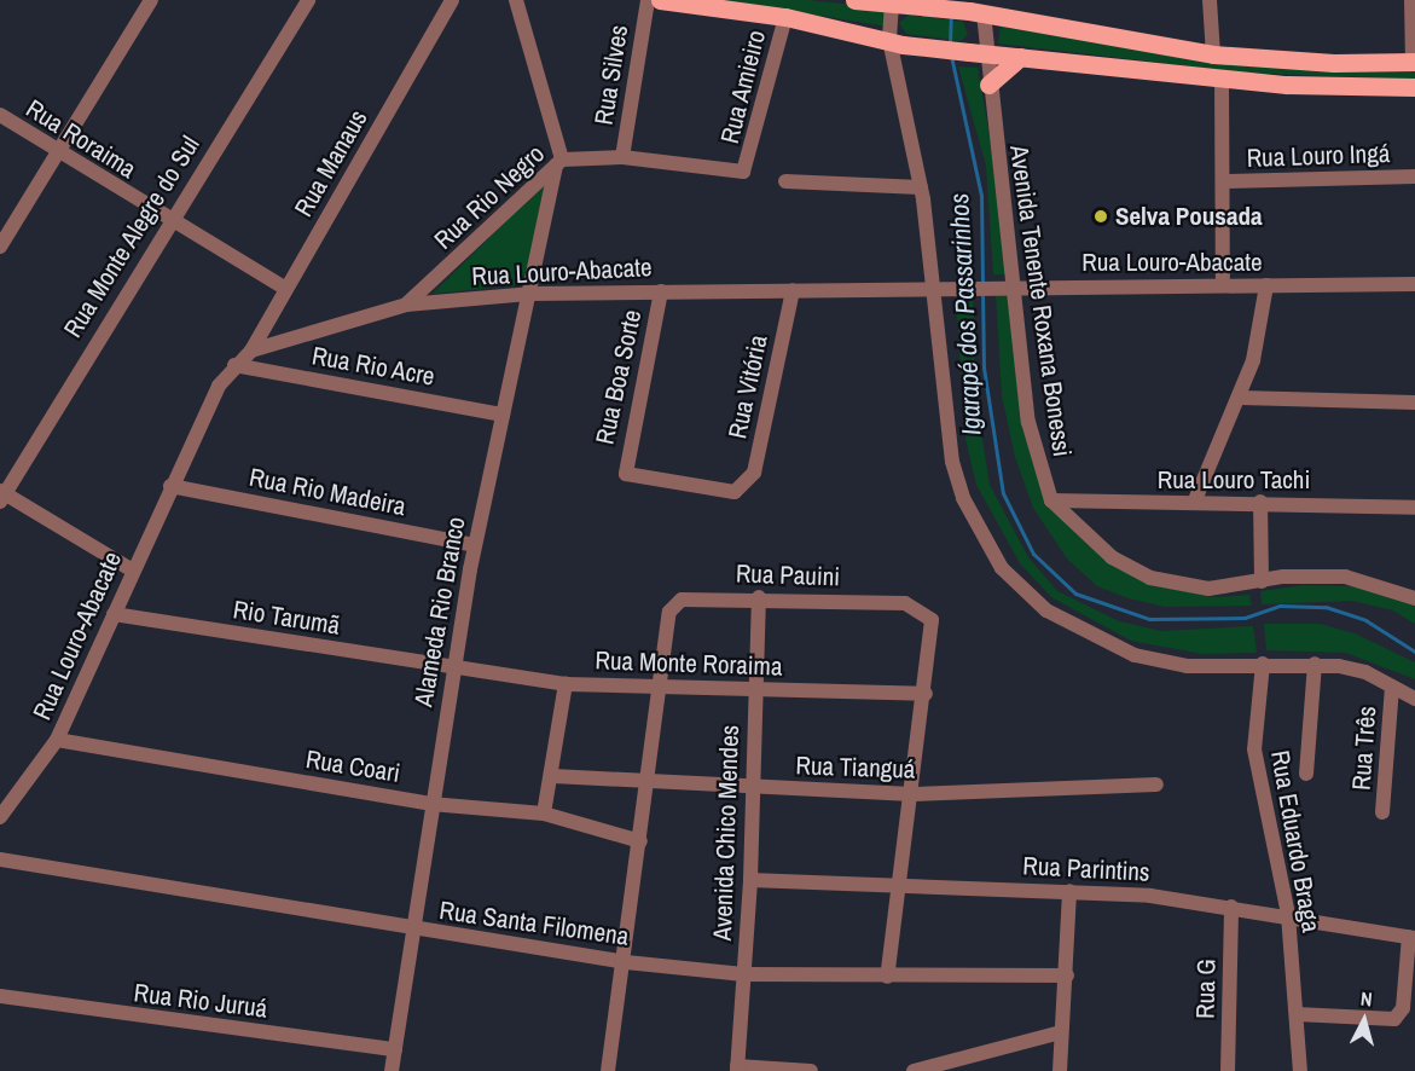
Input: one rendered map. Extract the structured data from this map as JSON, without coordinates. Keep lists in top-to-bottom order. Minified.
{"streets":{"street":["Rua Silves","Rua Amieiro","Rua Roraima","Rua Louro Ingá","Rua Manaus","Rua Rio Negro","Rua Monte Alegre do Sul","Rua Louro-Abacate","Avenida Tenente Roxana Bonessi","Rua Rio Acre","Rua Boa Sorte","Rua Vitória","Rua Louro Tachi","Rua Rio Madeira","Rua Pauini","Alameda Rio Branco","Rio Tarumã","Rua Monte Roraima","Rua Três","Rua Coari","Rua Tianguá","Avenida Chico Mendes","Rua Eduardo Braga","Rua Parintins","Rua Santa Filomena","Rua G","Rua Rio Juruá"]},"crossings":[["Rua Silves","Rua Rio Negro"],["Rua Amieiro","Rua Rio Negro"],["Rua Roraima","Rua Manaus"],["Rua Roraima","Rua Monte Alegre do Sul"],["Rua Louro Ingá","Rua Louro-Abacate"],["Rua Manaus","Rua Louro-Abacate"],["Rua Rio Negro","Rua Louro-Abacate"],["Rua Rio Negro","Alameda Rio Branco"],["Rua Louro-Abacate","Avenida Tenente Roxana Bonessi"],["Rua Louro-Abacate","Rua Rio Acre"],["Rua Louro-Abacate","Rua Boa Sorte"],["Rua Louro-Abacate","Rua Vitória"],["Rua Louro-Abacate","Rua Rio Madeira"],["Rua Louro-Abacate","Alameda Rio Branco"],["Rua Louro-Abacate","Rio Tarumã"],["Rua Louro-Abacate","Rua Coari"],["Avenida Tenente Roxana Bonessi","Rua Louro Tachi"],["Rua Rio Acre","Alameda Rio Branco"],["Rua Boa Sorte","Rua Vitória"],["Rua Rio Madeira","Alameda Rio Branco"],["Rua Pauini","Rua Monte Roraima"],["Rua Pauini","Avenida Chico Mendes"],["Alameda Rio Branco","Rio Tarumã"],["Alameda Rio Branco","Rua Monte Roraima"],["Alameda Rio Branco","Rua Coari"],["Alameda Rio Branco","Rua Santa Filomena"],["Alameda Rio Branco","Rua Rio Juruá"],["Rio Tarumã","Rua Monte Roraima"],["Rua Monte Roraima","Avenida Chico Mendes"],["Rua Tianguá","Avenida Chico Mendes"],["Avenida Chico Mendes","Rua Parintins"],["Avenida Chico Mendes","Rua Santa Filomena"],["Rua Eduardo Braga","Rua Parintins"],["Rua Parintins","Rua G"]],"water":["Igarapé dos Passarinhos"],"places":["Selva Pousada"],"north":"top"}
